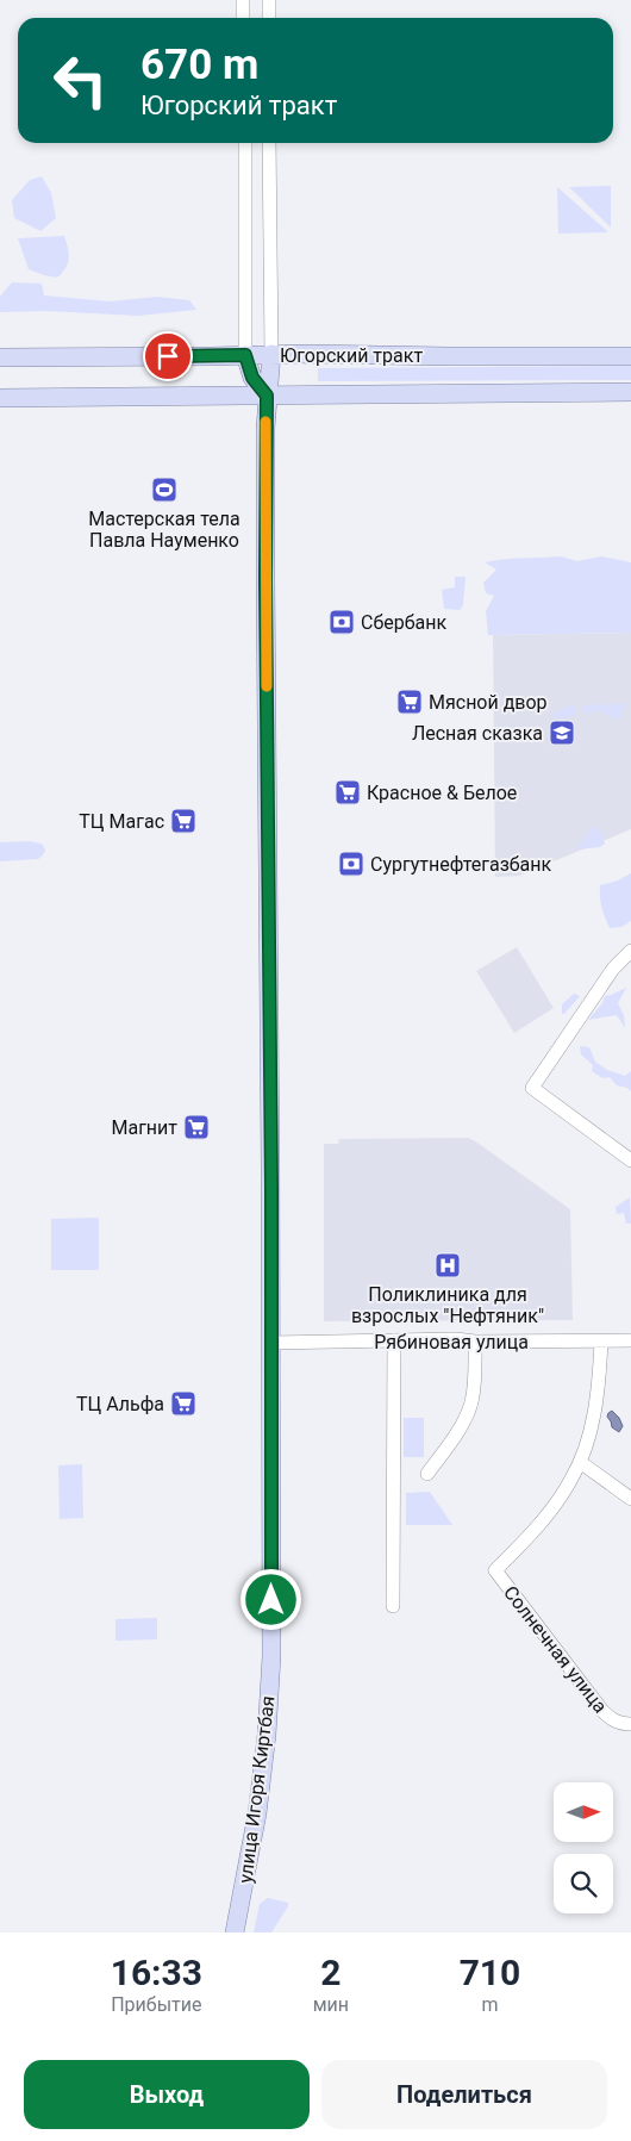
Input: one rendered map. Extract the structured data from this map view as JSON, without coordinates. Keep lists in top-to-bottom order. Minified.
{"streets":{"main road":["Югорский тракт","улица Игоря Киртбая"],"street":["Рябиновая улица","Солнечная улица"]},"crossings":[["Югорский тракт","улица Игоря Киртбая"],["Рябиновая улица","улица Игоря Киртбая"]],"places":{"sports":["Мастерская тела Павла Науменко"],"bank":["Сбербанк","Сургутнефтегазбанк"],"supermarket":["Мясной двор","Красное & Белое","ТЦ Магас","Магнит","ТЦ Альфа"],"school or university":["Лесная сказка"],"hospital":["Поликлиника для взрослых \"Нефтяник\""]},"north":"right","page":{"turn":["670 m","Югорский тракт"],"eta":["16:33","Прибытие","2","мин","710","m"],"buttons":["Выход","Поделиться"]}}
